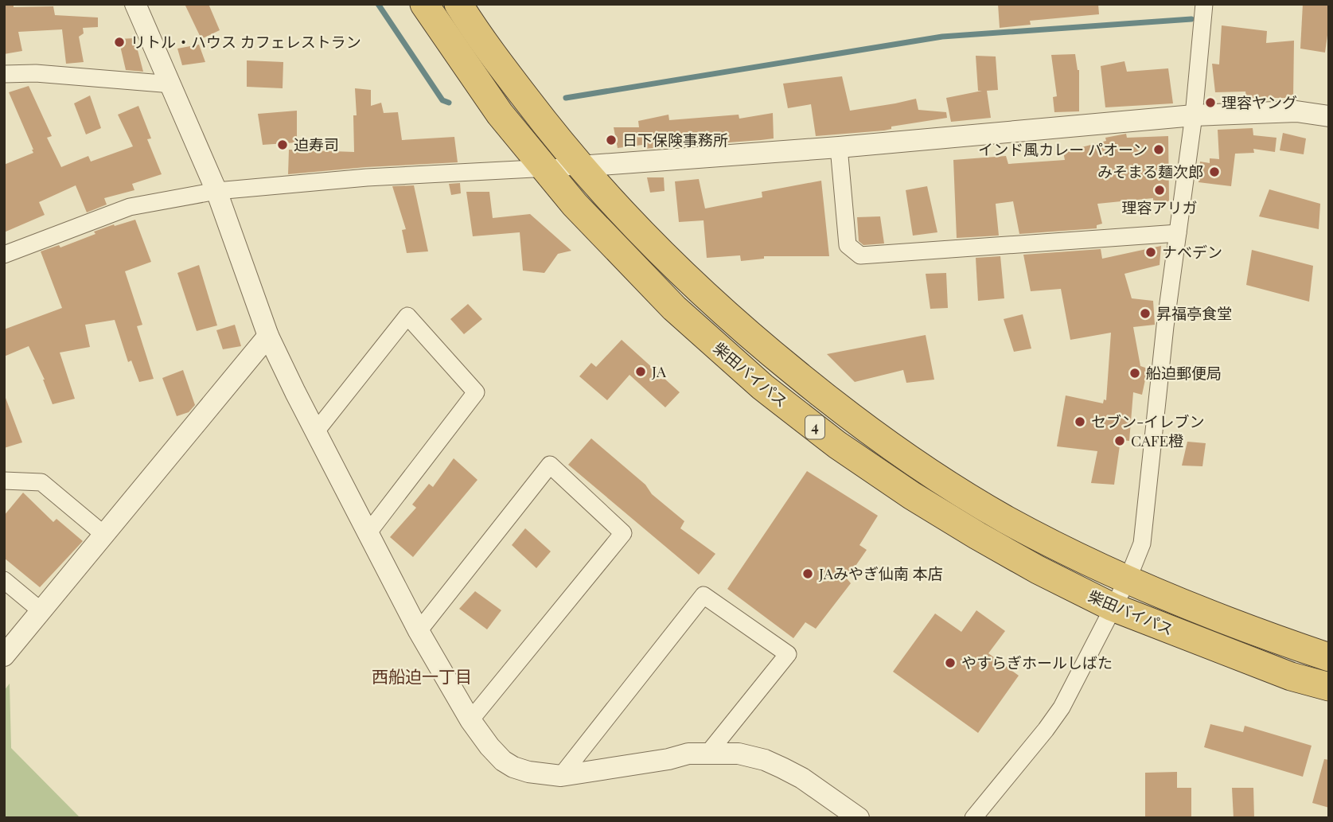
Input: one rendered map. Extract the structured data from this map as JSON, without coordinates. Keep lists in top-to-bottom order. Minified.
{"streets":{"highway":["柴田バイパス","4"]},"districts":["西船迫一丁目"],"places":["リトル・ハウス カフェレストラン","理容ヤング","日下保険事務所","迫寿司","インド風カレー パオーン","みそまる麺次郎","理容アリガ","ナベデン","昇福亭食堂","JA","船迫郵便局","セブン-イレブン","CAFE橙","JAみやぎ仙南 本店","やすらぎホールしばた"]}
